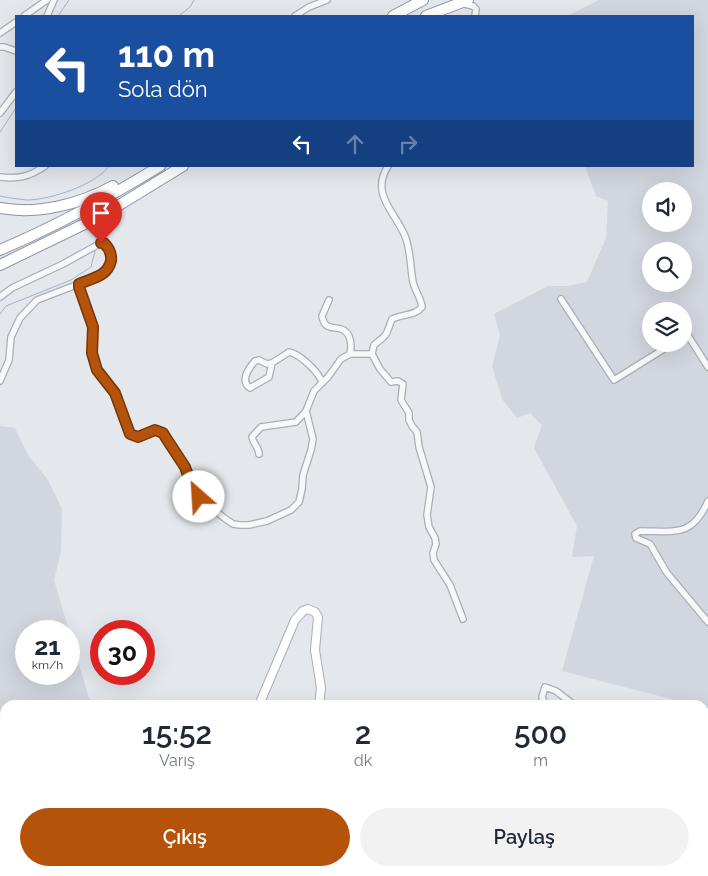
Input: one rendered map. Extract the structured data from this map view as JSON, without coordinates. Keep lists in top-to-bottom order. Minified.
{"page":{"turn":["110 m","Sola dön"],"speed":"21 km/h","limit":"30","eta":["15:52","Varış","2","dk","500","m"],"buttons":["Çıkış","Paylaş"]}}
